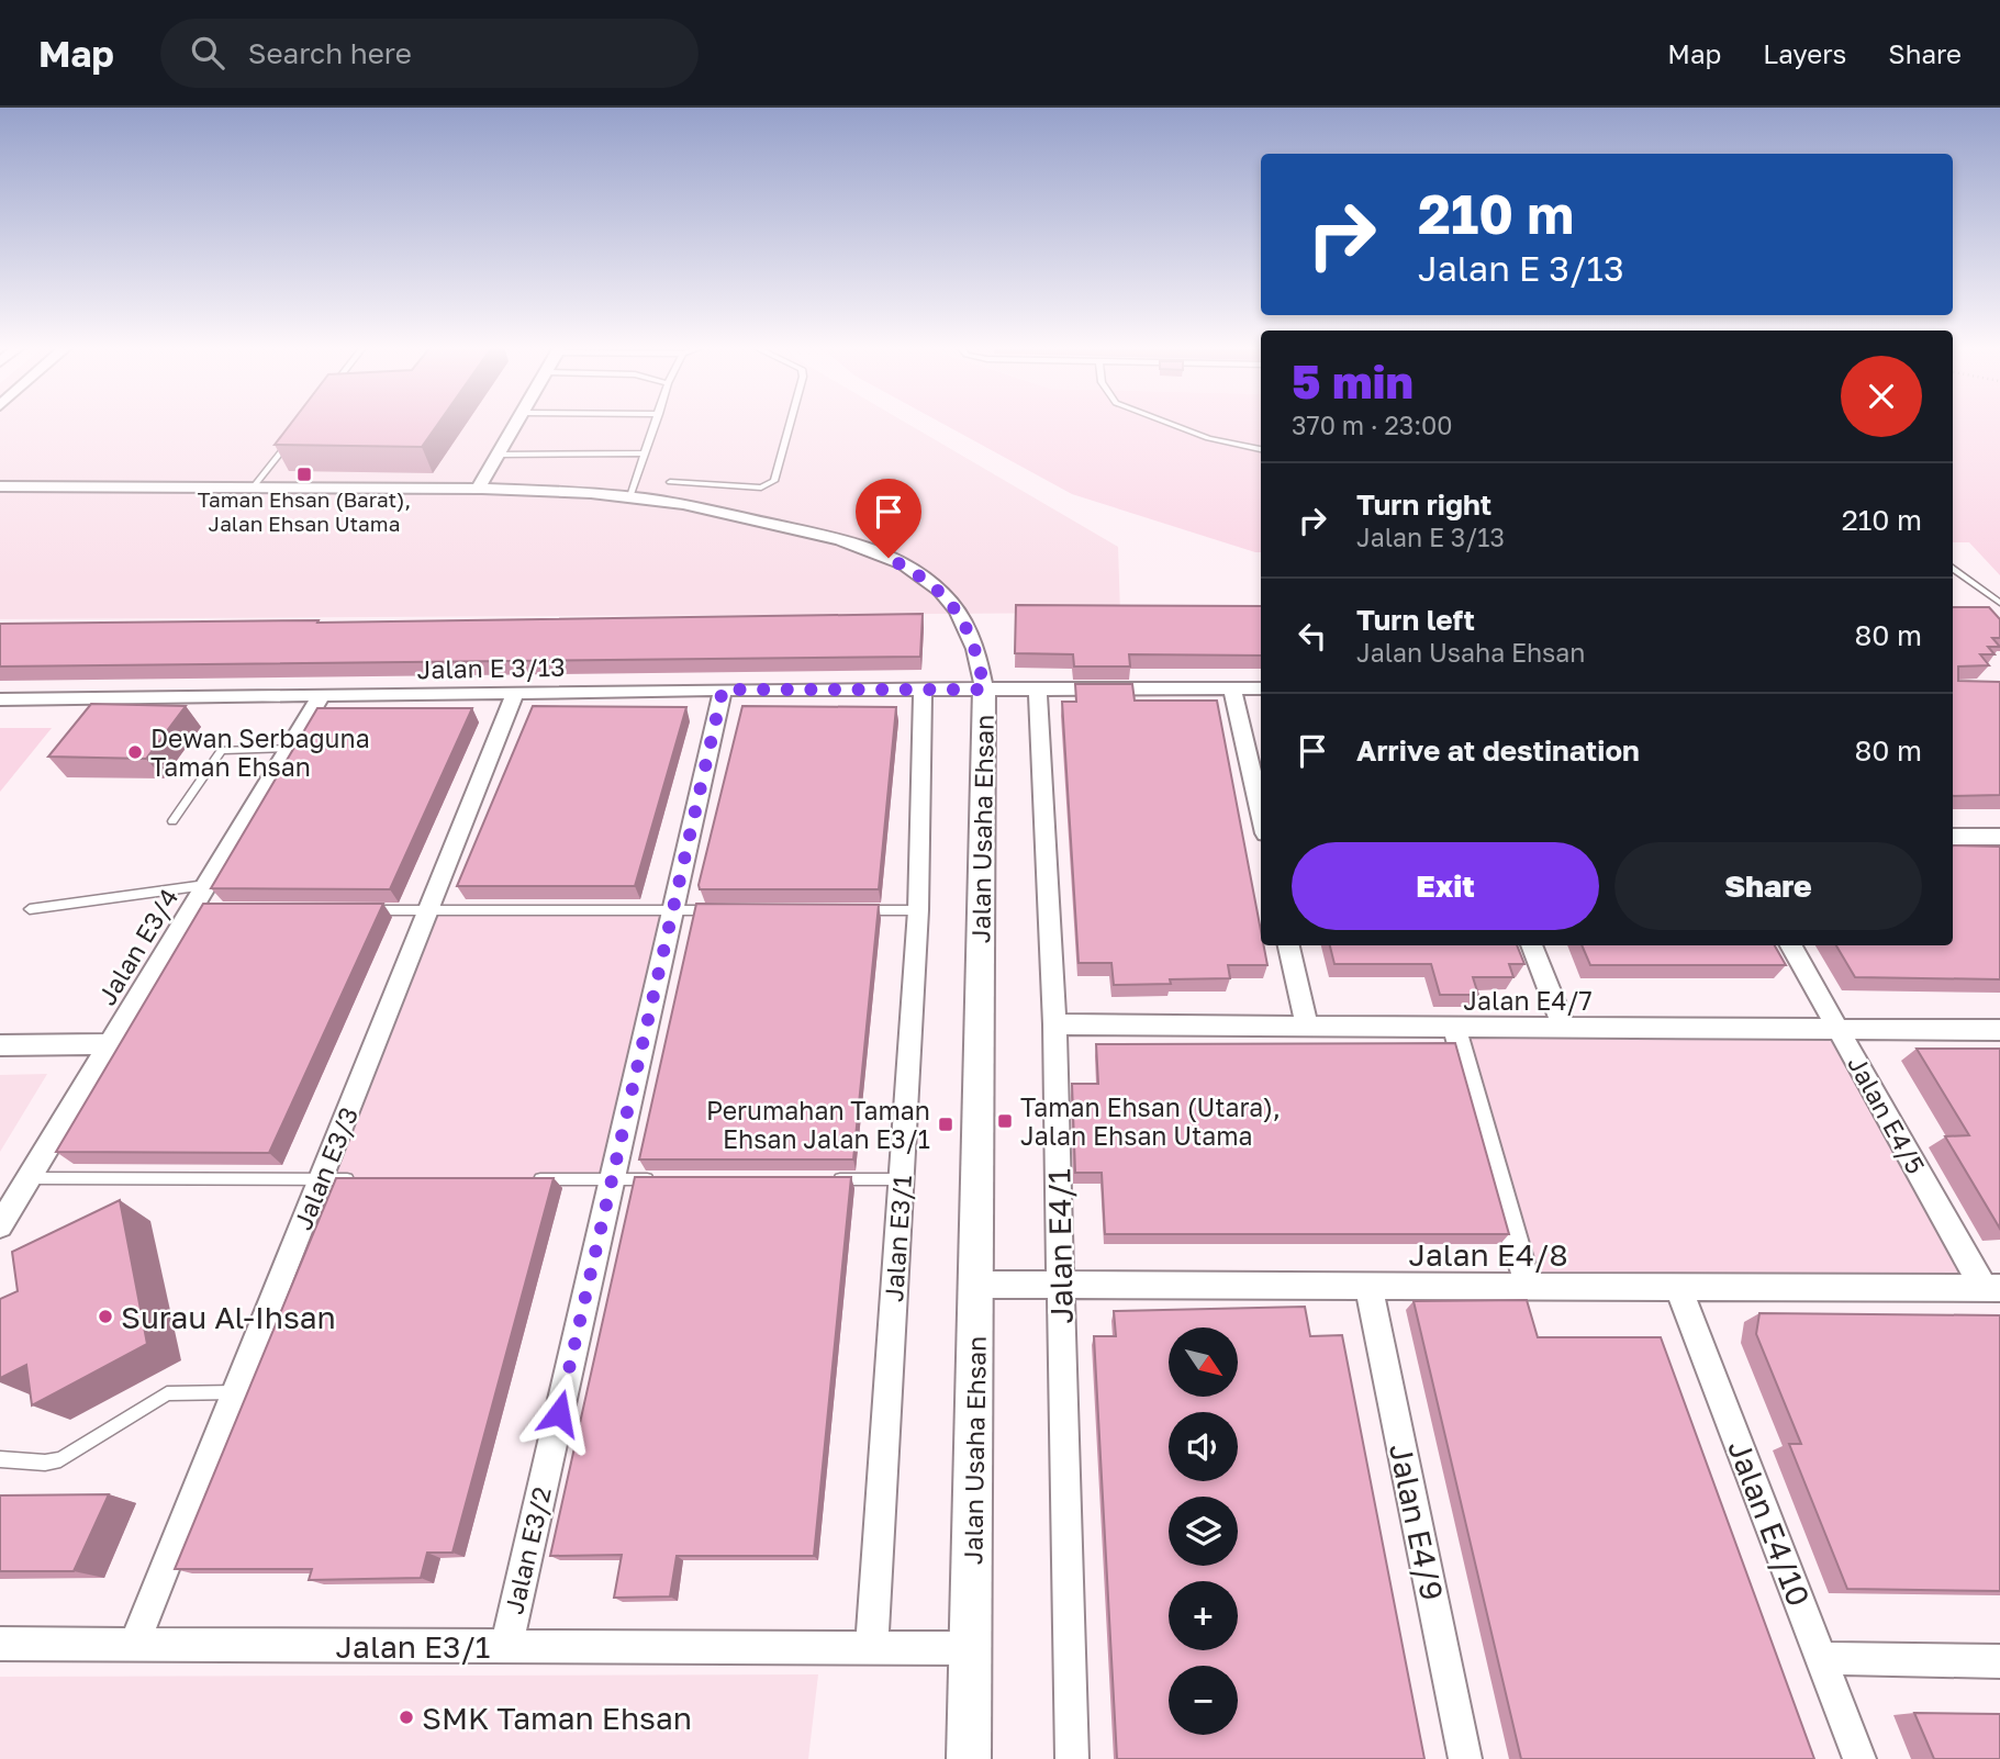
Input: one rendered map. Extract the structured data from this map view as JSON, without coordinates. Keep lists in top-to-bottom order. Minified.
{"streets":{"street":["Jalan E 3/13","Jalan Usaha Ehsan","Jalan E3/4","Jalan E4/7","Jalan E4/5","Jalan E3/3","Jalan E3/1","Jalan E4/1","Jalan E4/8","Jalan E4/9","Jalan E4/10","Jalan E3/2"]},"crossings":[["Jalan E 3/13","Jalan Usaha Ehsan"],["Jalan E 3/13","Jalan E3/4"],["Jalan E 3/13","Jalan E3/3"],["Jalan E 3/13","Jalan E3/1"],["Jalan E 3/13","Jalan E3/2"],["Jalan Usaha Ehsan","Jalan E3/1"],["Jalan Usaha Ehsan","Jalan E4/8"],["Jalan E4/7","Jalan E4/5"],["Jalan E4/7","Jalan E4/1"],["Jalan E4/5","Jalan E4/8"],["Jalan E3/3","Jalan E3/1"],["Jalan E3/1","Jalan E3/2"],["Jalan E4/1","Jalan E4/8"],["Jalan E4/8","Jalan E4/9"],["Jalan E4/8","Jalan E4/10"]],"places":{"transit":["Taman Ehsan (Barat), Jalan Ehsan Utama","Taman Ehsan (Utara), Jalan Ehsan Utama","Perumahan Taman Ehsan Jalan E3/1"],"other":["Dewan Serbaguna Taman Ehsan","Surau Al-Ihsan","SMK Taman Ehsan"]},"north":"bottom right","page":{"header":"Map","search":"Search here","nav":["Map","Layers","Share"],"turn":["210 m","Jalan E 3/13"],"heading":["5 min","370 m · 23:00"],"list":[{"name":"Turn right","note":"Jalan E 3/13","value":"210 m"},{"name":"Turn left","note":"Jalan Usaha Ehsan","value":"80 m"},{"name":"Arrive at destination","value":"80 m"}],"buttons":["Exit","Share"],"map_buttons":["+","−"]}}
